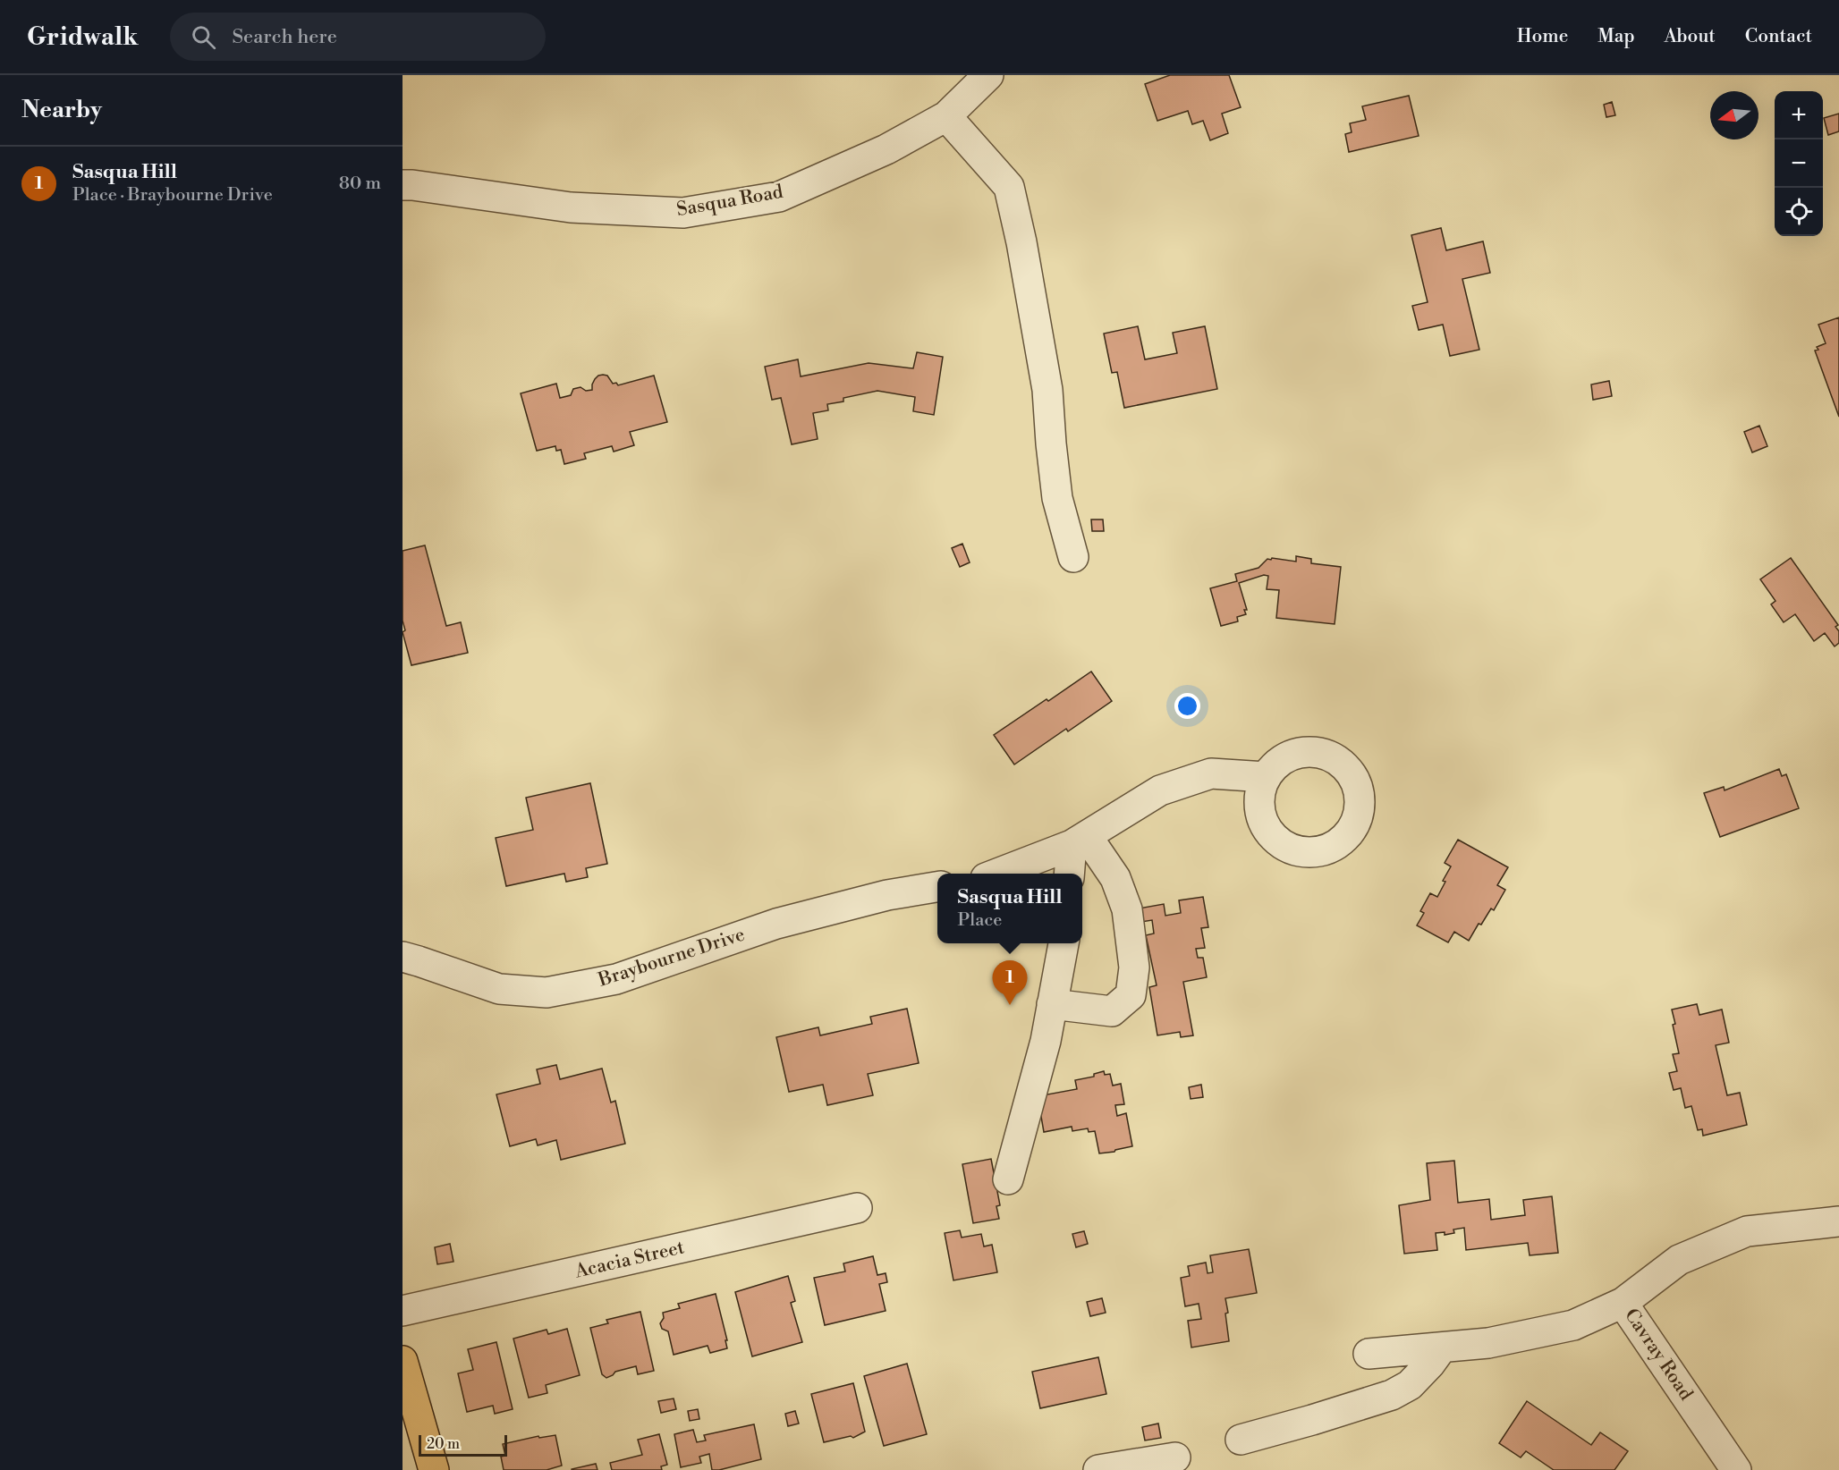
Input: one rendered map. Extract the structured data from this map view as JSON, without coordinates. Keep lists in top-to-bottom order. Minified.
{"streets":{"street":["Sasqua Road","Braybourne Drive","Acacia Street","Cavray Road"]},"scale_bar":"20 m","north":"left","page":{"header":"Gridwalk","search":"Search here","nav":["Home","Map","About","Contact"],"heading":"Nearby","map_buttons":["+","−"],"list":[{"mark":"1","name":"Sasqua Hill","note":"Place · Braybourne Drive","value":"80 m"}],"popup":["Sasqua Hill","Place"],"pins":"1","scale":"20 m"}}
